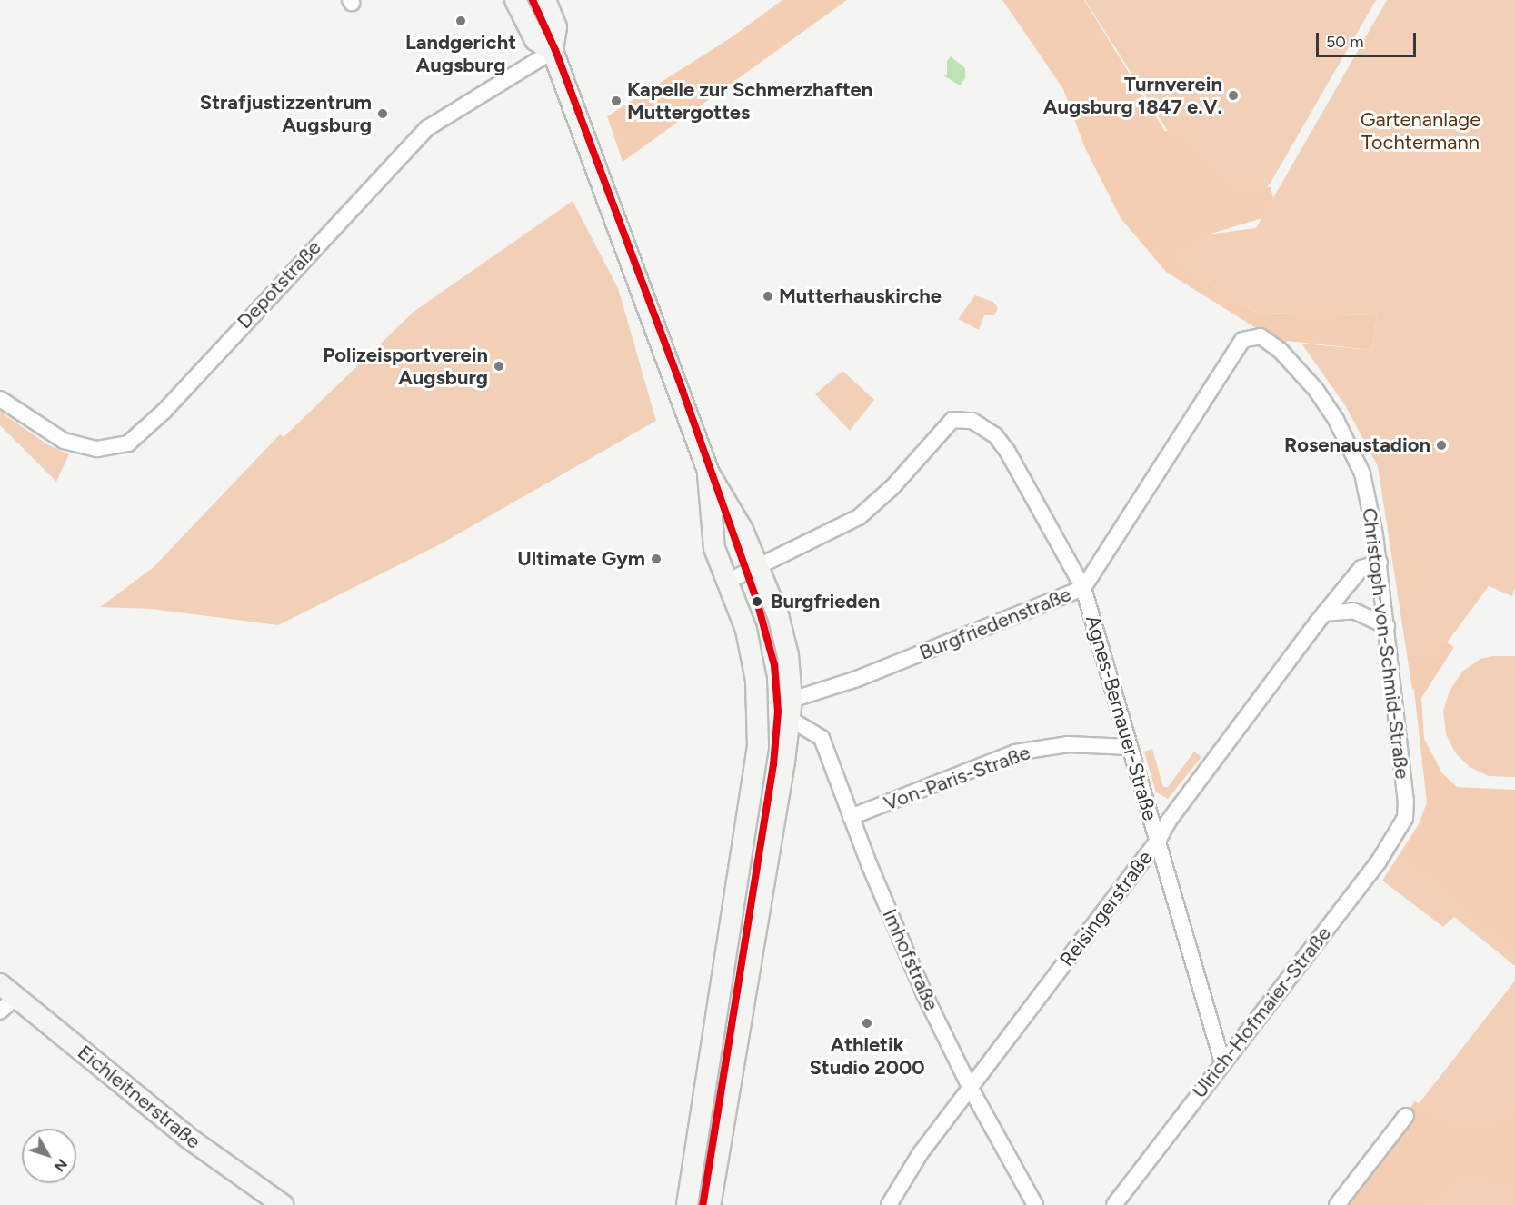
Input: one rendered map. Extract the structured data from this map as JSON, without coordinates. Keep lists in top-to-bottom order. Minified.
{"streets":{"main road":["Eichleitnerstraße"],"street":["Depotstraße","Burgfriedenstraße","Christoph-von-Schmid-Straße","Agnes-Bernauer-Straße","Von-Paris-Straße","Reisingerstraße","Imhofstraße","Ulrich-Hofmaier-Straße"]},"crossings":[["Burgfriedenstraße","Christoph-von-Schmid-Straße"],["Burgfriedenstraße","Agnes-Bernauer-Straße"],["Burgfriedenstraße","Imhofstraße"],["Christoph-von-Schmid-Straße","Reisingerstraße"],["Christoph-von-Schmid-Straße","Ulrich-Hofmaier-Straße"],["Agnes-Bernauer-Straße","Von-Paris-Straße"],["Agnes-Bernauer-Straße","Reisingerstraße"],["Agnes-Bernauer-Straße","Ulrich-Hofmaier-Straße"],["Von-Paris-Straße","Imhofstraße"],["Reisingerstraße","Imhofstraße"]],"parks":["Gartenanlage Tochtermann"],"places":["Landgericht Augsburg","Turnverein Augsburg 1847 e.V.","Kapelle zur Schmerzhaften Muttergottes","Strafjustizzentrum Augsburg","Mutterhauskirche","Polizeisportverein Augsburg","Rosenaustadion","Ultimate Gym","Burgfrieden","Athletik Studio 2000"],"scale_bar":"50 m","north":"bottom right"}
